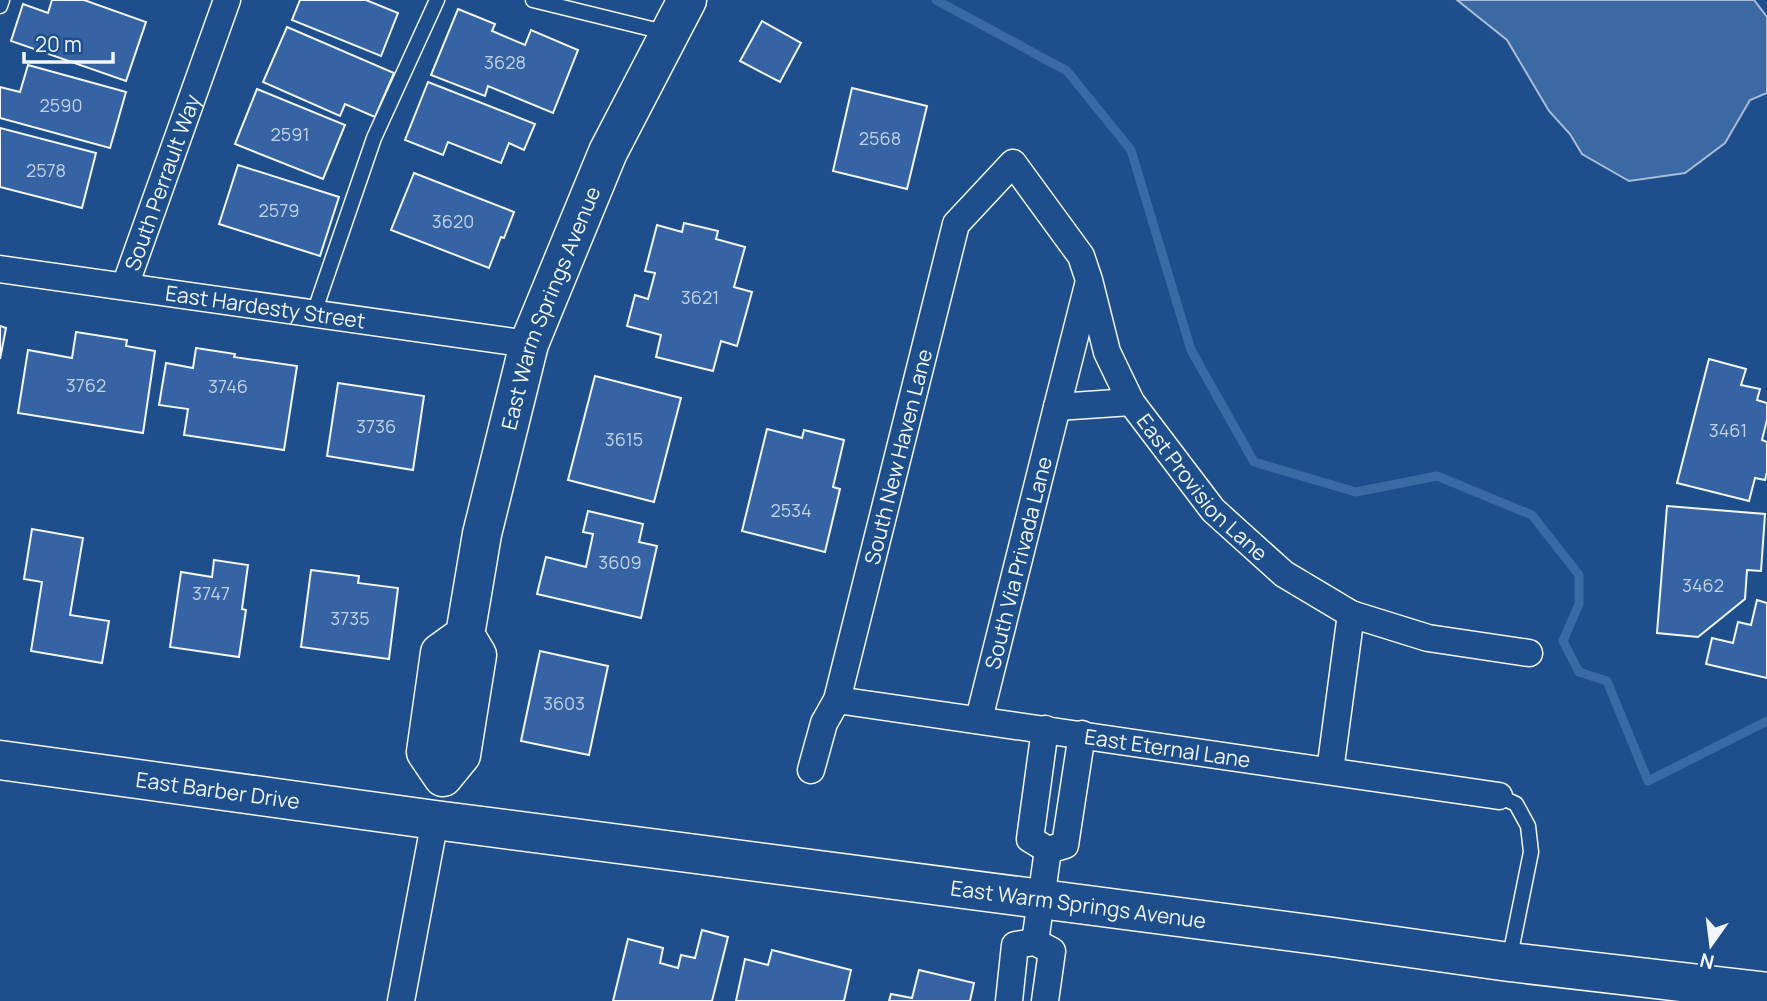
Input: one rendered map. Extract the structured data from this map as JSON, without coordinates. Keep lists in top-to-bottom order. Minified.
{"streets":{"street":["South Perrault Way","East Hardesty Street","East Warm Springs Avenue","South New Haven Lane","East Provision Lane","South Via Privada Lane","East Eternal Lane","East Barber Drive"]},"crossings":[["South Perrault Way","East Hardesty Street"],["East Hardesty Street","East Warm Springs Avenue"],["East Warm Springs Avenue","East Barber Drive"],["South New Haven Lane","East Provision Lane"],["South New Haven Lane","East Eternal Lane"],["East Provision Lane","South Via Privada Lane"],["South Via Privada Lane","East Eternal Lane"]],"house_numbers":["3628","2590","2591","2568","2578","2579","3620","3621","3762","3746","3736","3461","3615","2534","3609","3462","3747","3735","3603"],"scale_bar":"20 m","north":"bottom"}
